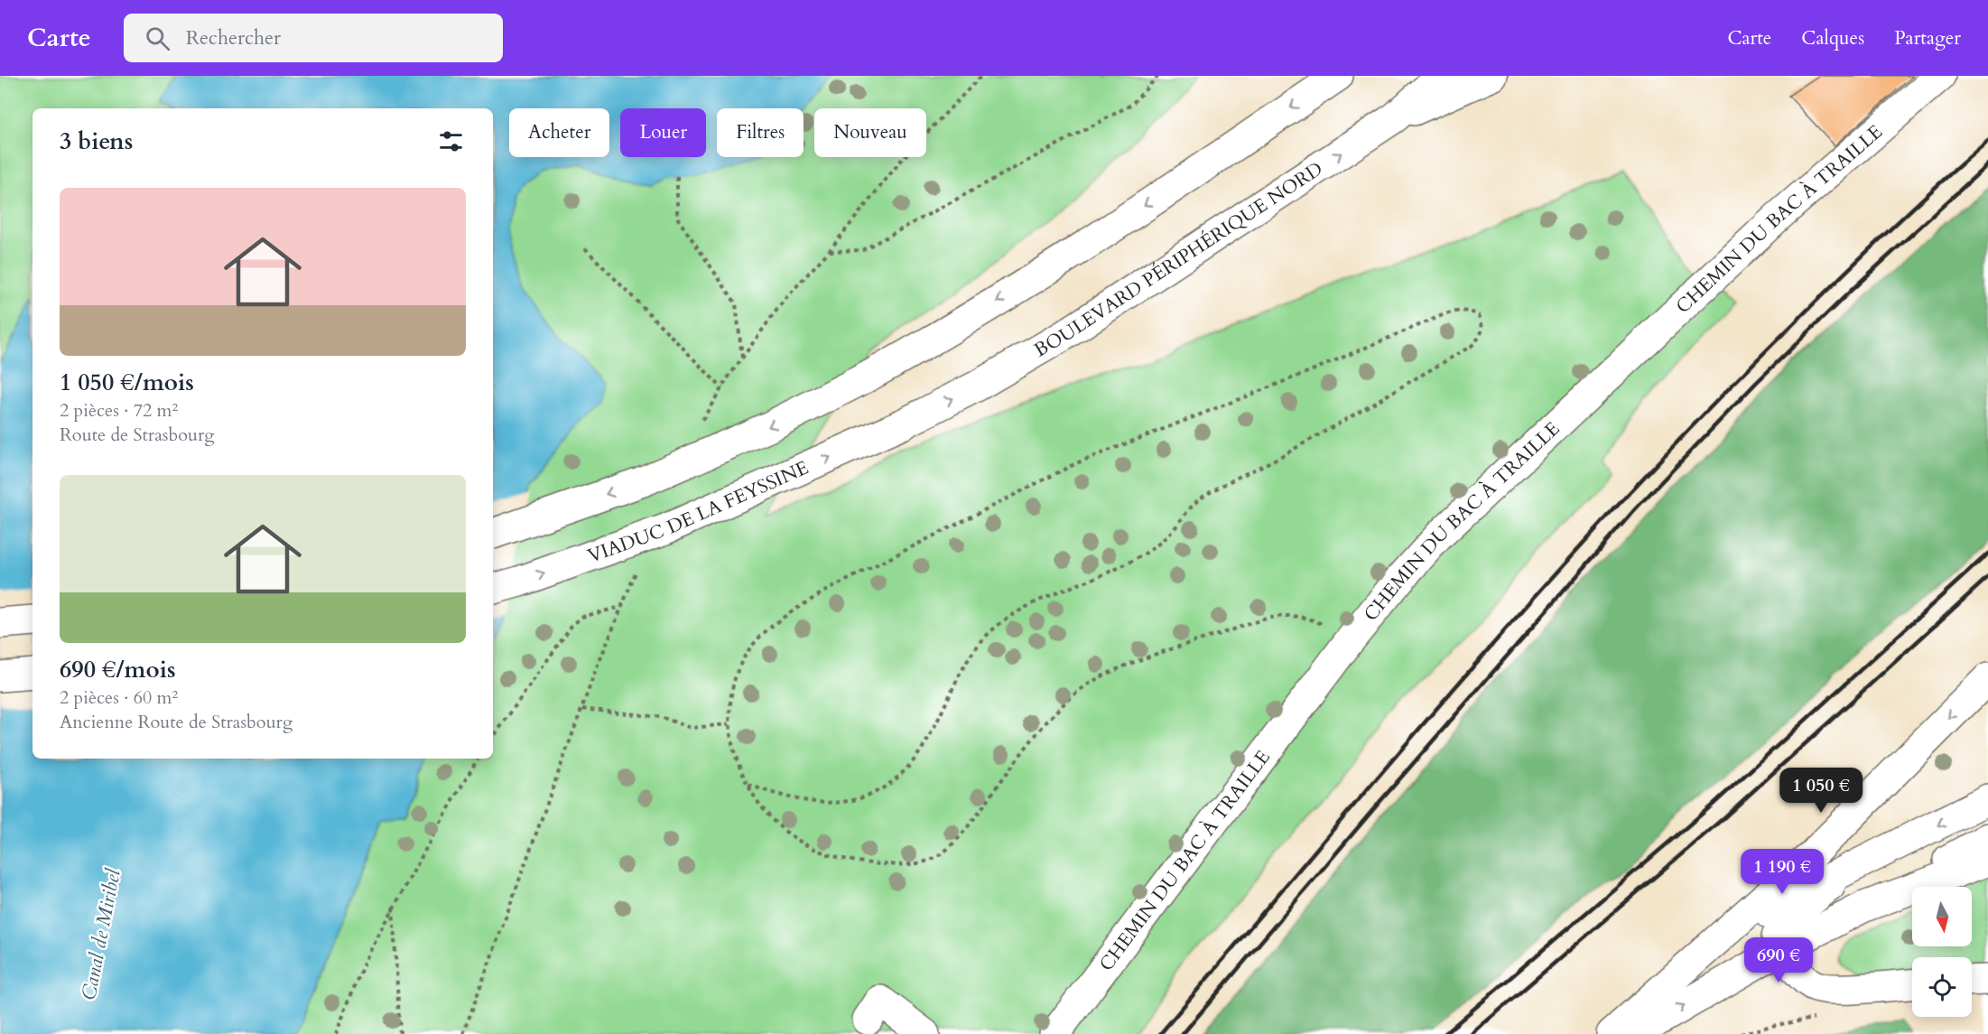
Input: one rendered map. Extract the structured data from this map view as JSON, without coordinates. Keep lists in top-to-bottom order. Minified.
{"streets":{"main road":["CHEMIN DU BAC À TRAILLE","BOULEVARD PÉRIPHÉRIQUE NORD","VIADUC DE LA FEYSSINE"]},"crossings":[["BOULEVARD PÉRIPHÉRIQUE NORD","VIADUC DE LA FEYSSINE"]],"water":["Canal de Miribel"],"north":"bottom","page":{"header":"Carte","search":"Rechercher","nav":["Carte","Calques","Partager"],"chip":["Acheter","Louer","Filtres","Nouveau"],"heading":"3 biens","list":[{"name":"1 050 €/mois","note":"2 pièces · 72 m² · Route de Strasbourg"},{"name":"690 €/mois","note":"2 pièces · 60 m² · Ancienne Route de Strasbourg"}],"price":["1 050 €","1 190 €","690 €"]}}
